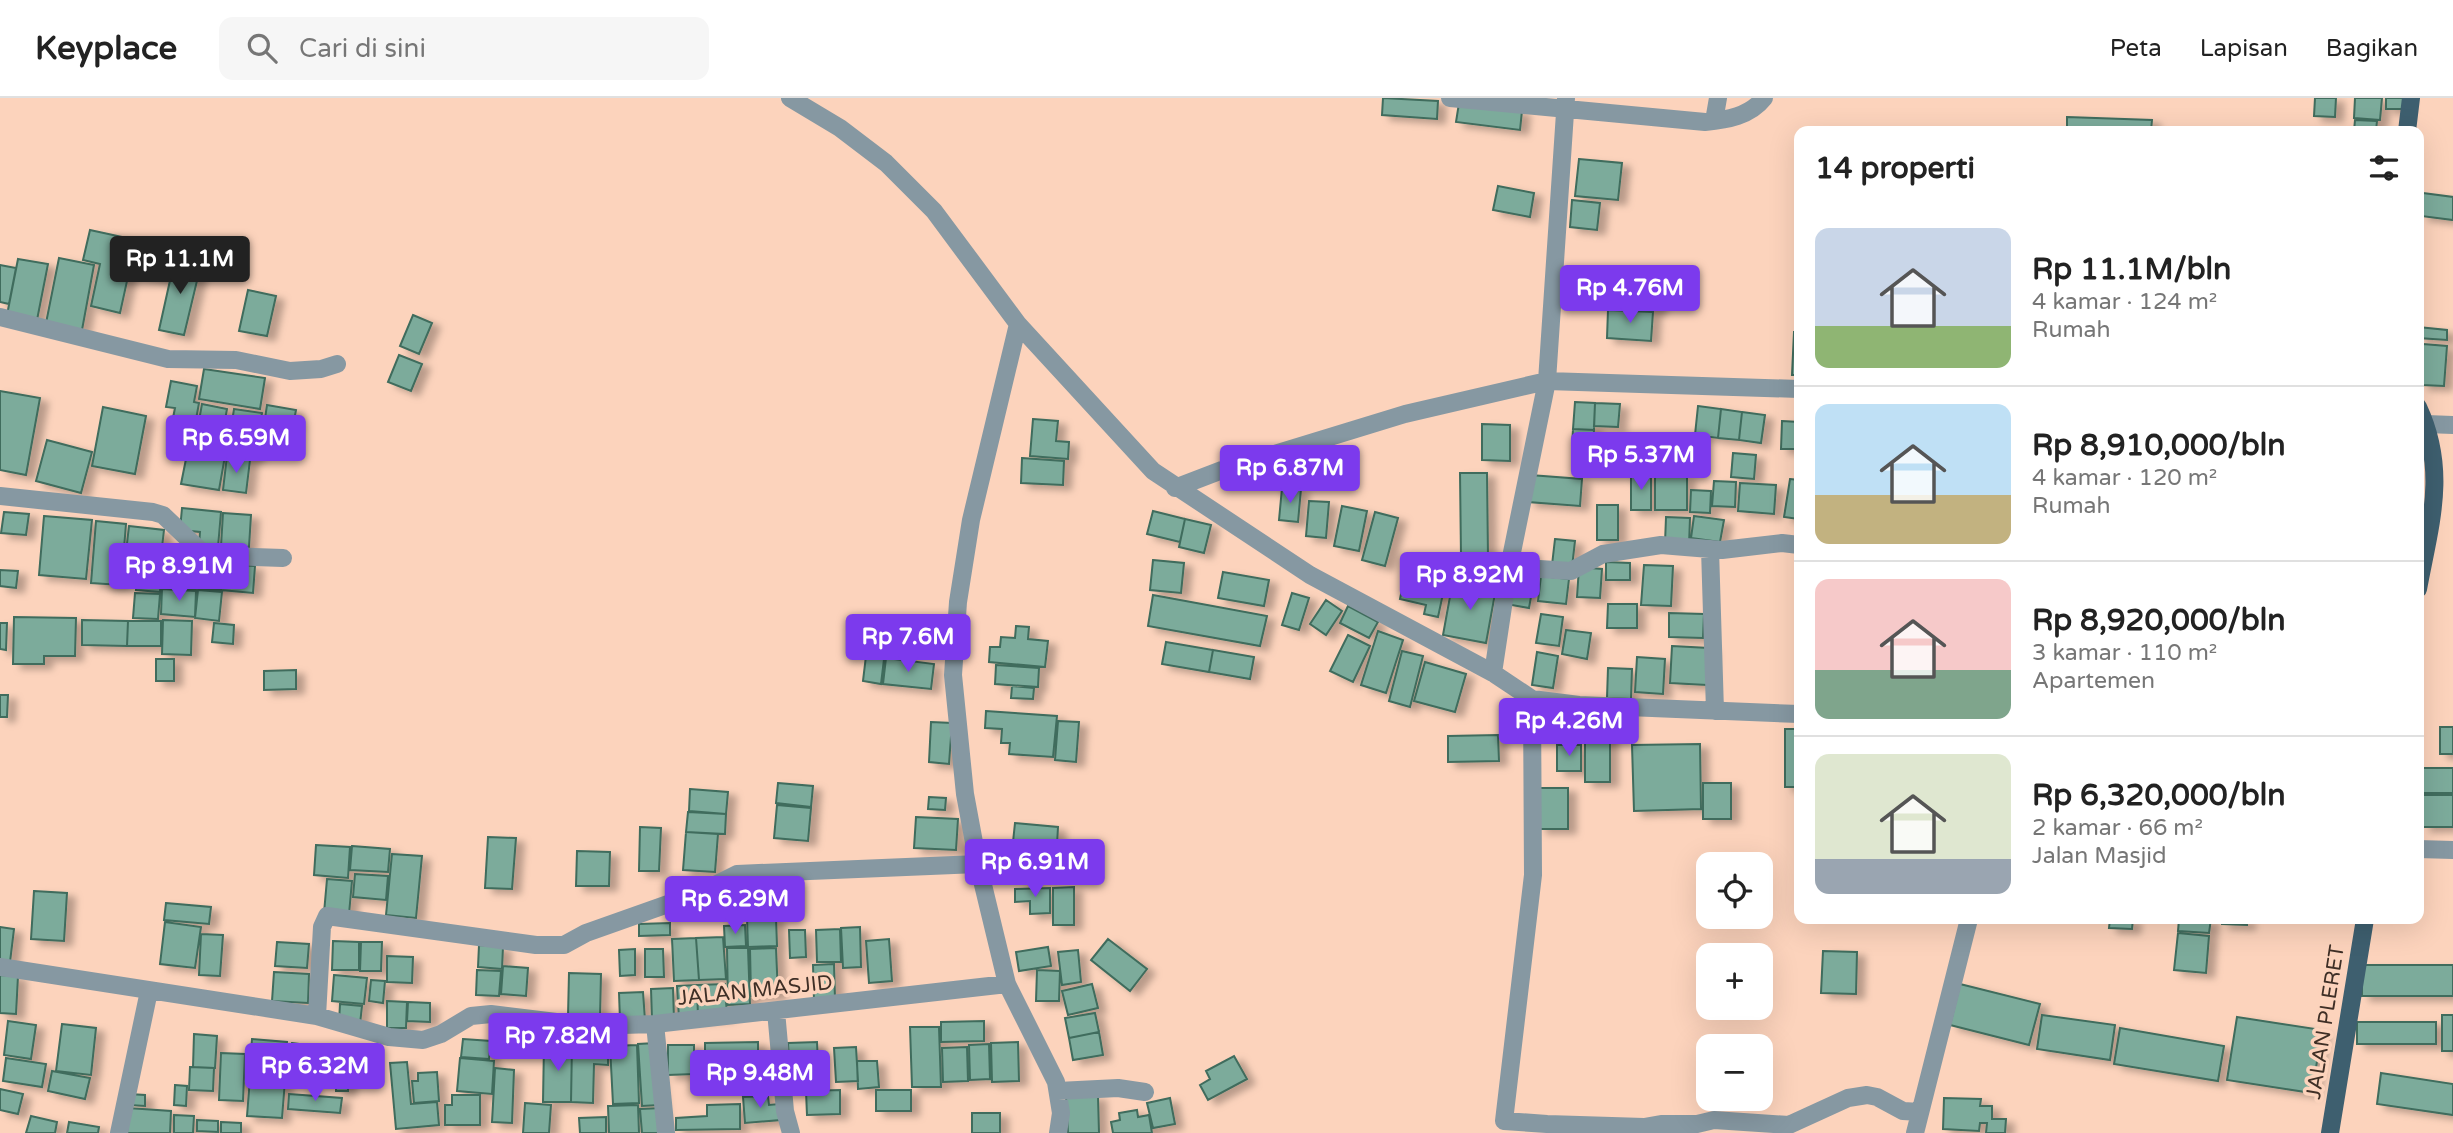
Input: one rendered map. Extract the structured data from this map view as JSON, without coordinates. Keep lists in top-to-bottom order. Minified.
{"streets":{"main road":["JALAN PLERET"],"street":["JALAN MASJID"]},"page":{"header":"Keyplace","search":"Cari di sini","nav":["Peta","Lapisan","Bagikan"],"heading":"14 properti","list":[{"name":"Rp 11.1M/bln","note":"4 kamar · 124 m² · Rumah"},{"name":"Rp 8,910,000/bln","note":"4 kamar · 120 m² · Rumah"},{"name":"Rp 8,920,000/bln","note":"3 kamar · 110 m² · Apartemen"},{"name":"Rp 6,320,000/bln","note":"2 kamar · 66 m² · Jalan Masjid"}],"price":["Rp 11.1M","Rp 4.76M","Rp 6.59M","Rp 5.37M","Rp 6.87M","Rp 8.91M","Rp 8.92M","Rp 7.6M","Rp 4.26M","Rp 6.91M","Rp 6.29M","Rp 7.82M","Rp 6.32M","Rp 9.48M"],"map_buttons":["+","−"]}}
